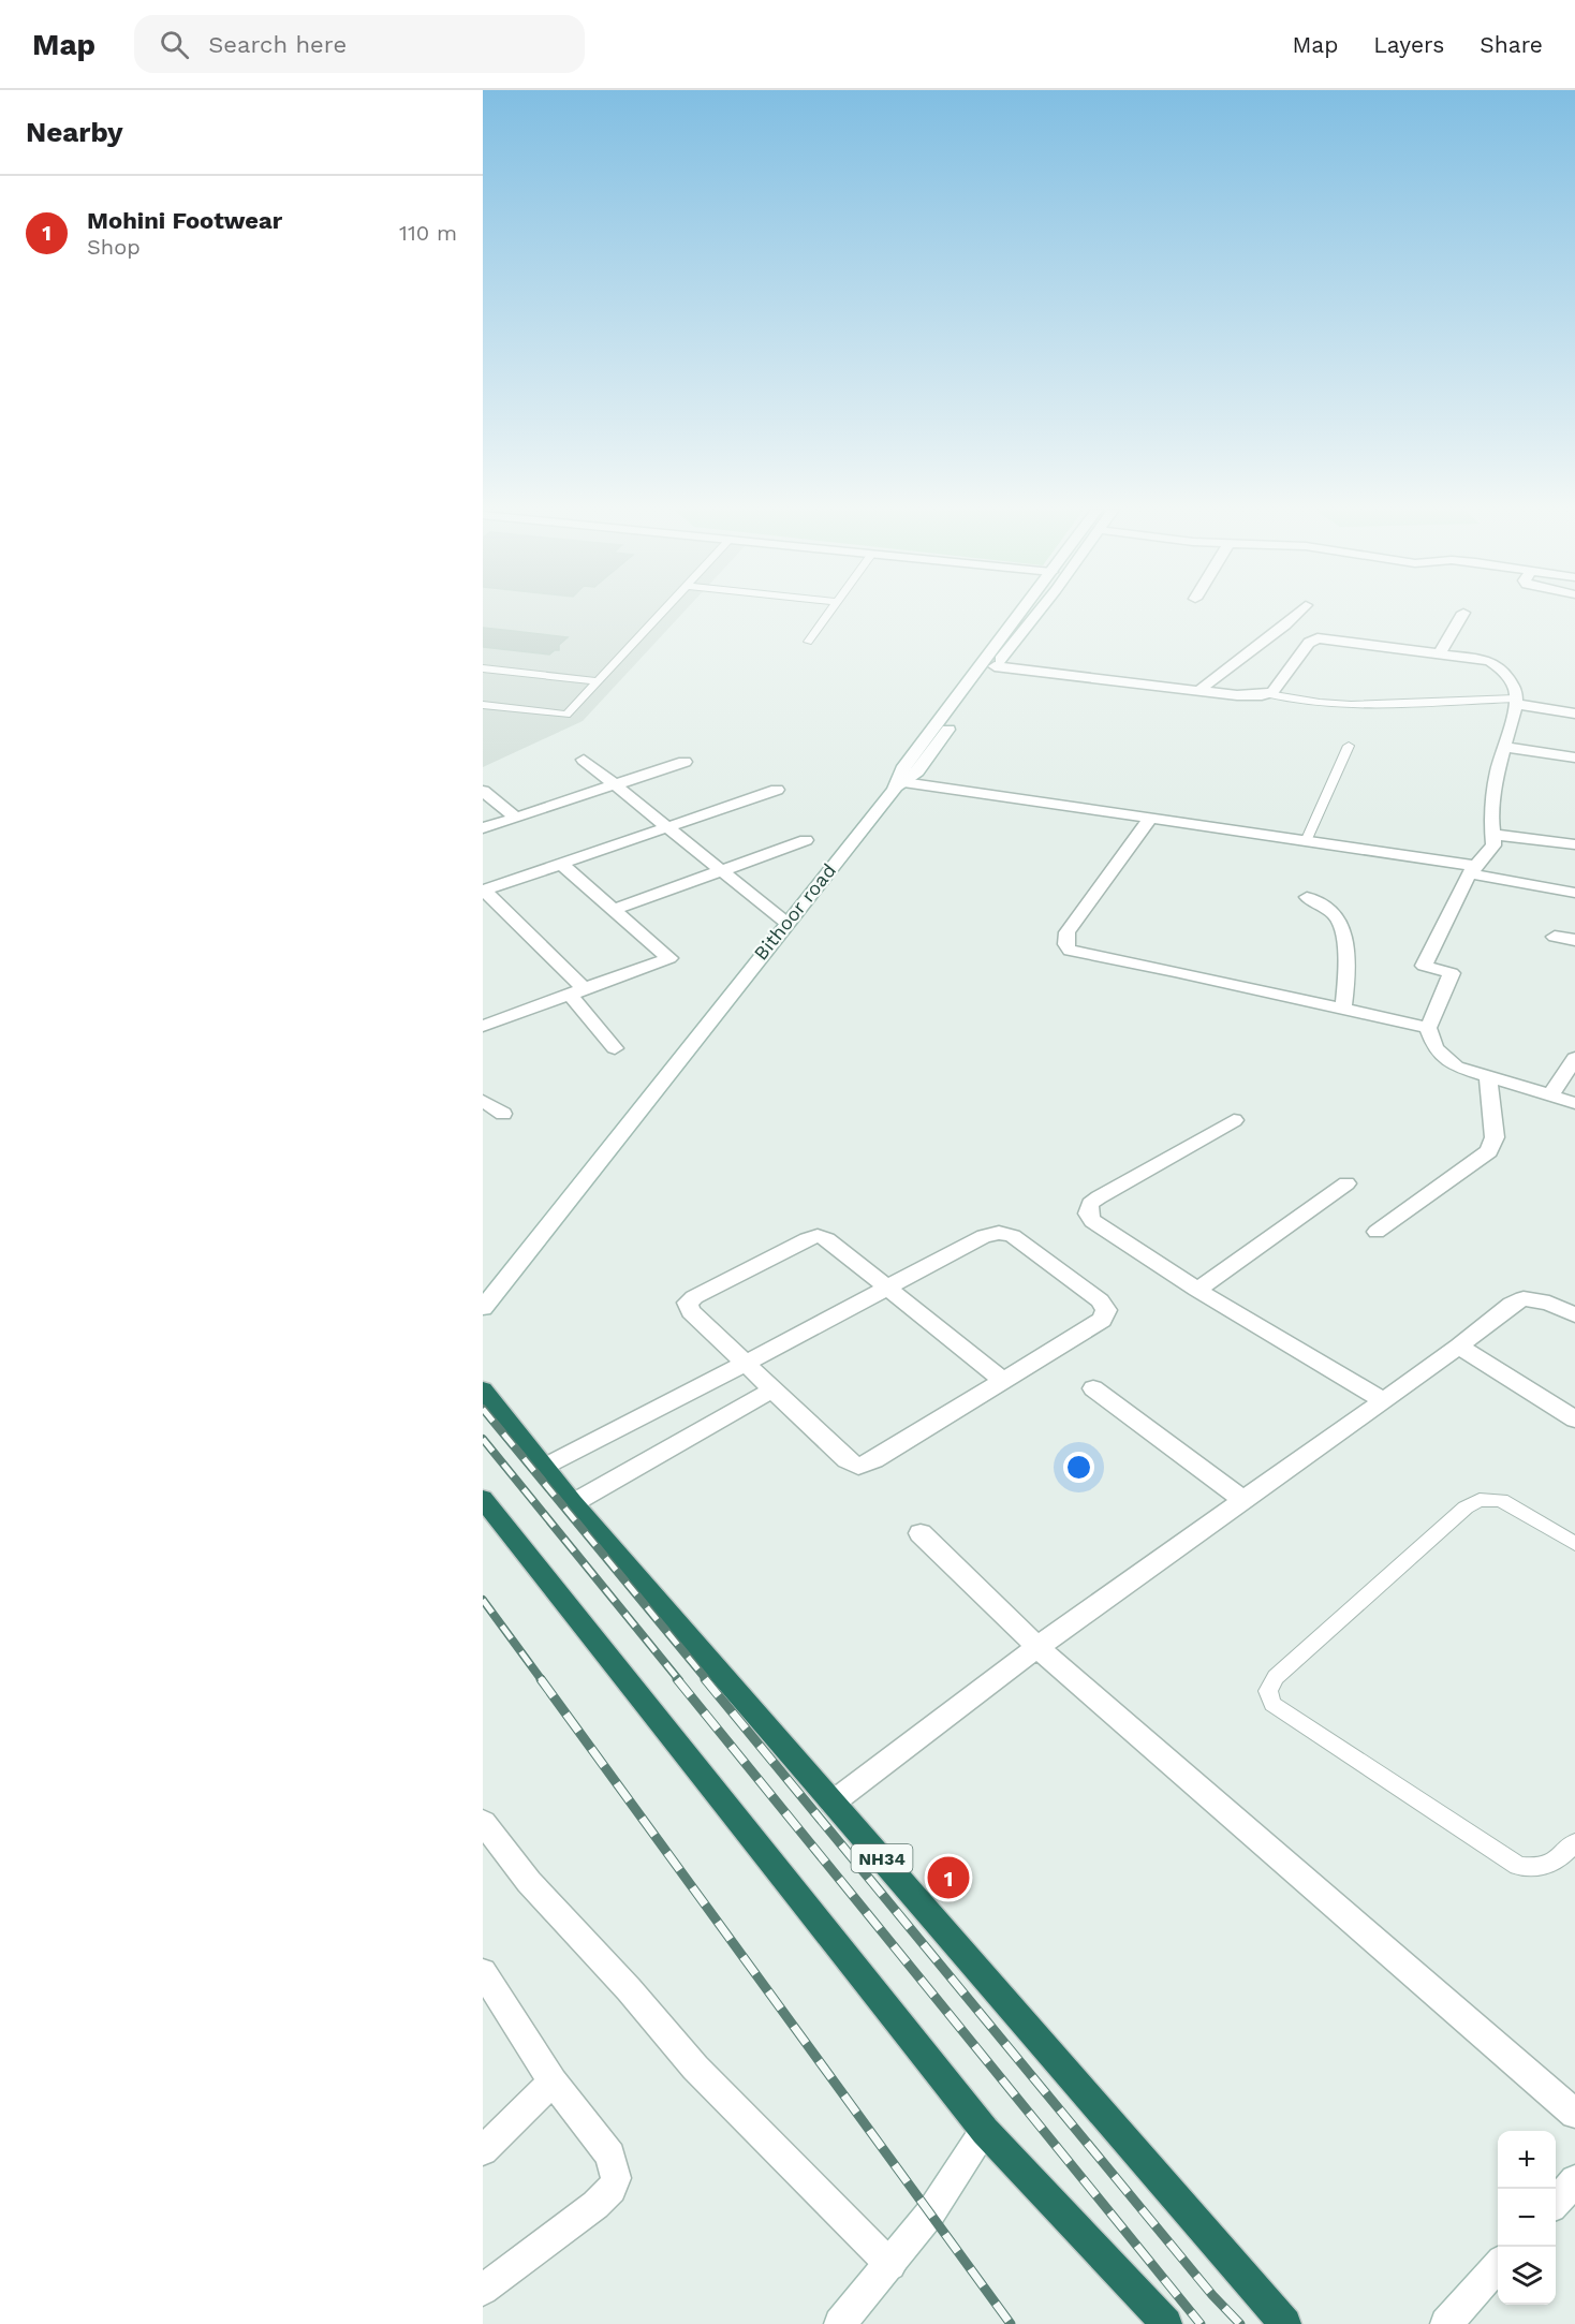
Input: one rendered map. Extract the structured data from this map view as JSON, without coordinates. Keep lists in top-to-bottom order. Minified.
{"streets":{"highway":["NH34"],"street":["Bithoor road"]},"page":{"header":"Map","search":"Search here","nav":["Map","Layers","Share"],"heading":"Nearby","list":[{"mark":"1","name":"Mohini Footwear","note":"Shop","value":"110 m"}],"pins":"1","map_buttons":["+","−"]}}
